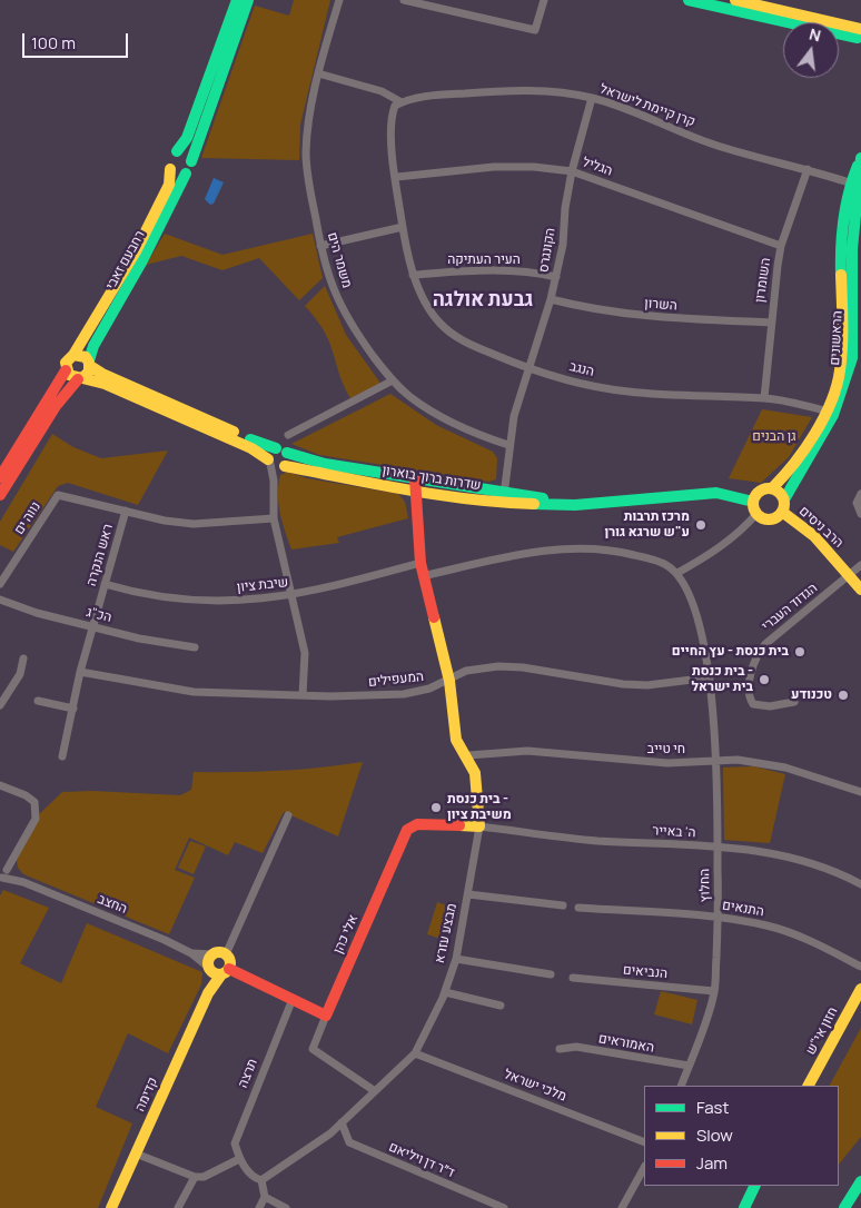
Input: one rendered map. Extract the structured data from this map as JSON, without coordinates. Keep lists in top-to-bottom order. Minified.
{"streets":{"main road":["רחבעם זאבי","הראשונים","שדרות ברוך בוארון","הרב ניסים","מבצע עזרא","אלי כהן","חזון אי\"ש","קדימה"],"street":["קרן קיימת לישראל","הגליל","הקונגרס","משמר הים","העיר העתיקה","השומרון","השרון","הנגב","נווה ים","ראש הנקרה","שיבת ציון","הגדוד העברי","הכ\"ג","המעפילים","חי טייב","ה' באייר","החלוץ","החצב","התנאים","הנביאים","האמוראים","תרצה","מלכי ישראל","ד״ר דן ויליאם"]},"crossings":[["קרן קיימת לישראל","הקונגרס"],["קרן קיימת לישראל","השומרון"],["קרן קיימת לישראל","הראשונים"],["קרן קיימת לישראל","הנגב"],["הגליל","הקונגרס"],["הגליל","השומרון"],["הגליל","הנגב"],["הקונגרס","משמר הים"],["הקונגרס","העיר העתיקה"],["הקונגרס","השרון"],["הקונגרס","הנגב"],["הקונגרס","שדרות ברוך בוארון"],["רחבעם זאבי","שדרות ברוך בוארון"],["העיר העתיקה","הנגב"],["השומרון","השרון"],["השומרון","הנגב"],["הראשונים","הנגב"],["הראשונים","שדרות ברוך בוארון"],["הראשונים","הרב ניסים"],["שדרות ברוך בוארון","הרב ניסים"],["שדרות ברוך בוארון","מבצע עזרא"],["נווה ים","ראש הנקרה"],["הרב ניסים","הגדוד העברי"],["ראש הנקרה","שיבת ציון"],["ראש הנקרה","הכ\"ג"],["ראש הנקרה","המעפילים"],["שיבת ציון","מבצע עזרא"],["המעפילים","החלוץ"],["המעפילים","מבצע עזרא"],["חי טייב","החלוץ"],["חי טייב","מבצע עזרא"],["ה' באייר","החלוץ"],["ה' באייר","מבצע עזרא"],["ה' באייר","אלי כהן"],["החלוץ","התנאים"],["החלוץ","הנביאים"],["החלוץ","האמוראים"],["החצב","קדימה"],["מבצע עזרא","אלי כהן"],["מבצע עזרא","מלכי ישראל"],["מבצע עזרא","ד״ר דן ויליאם"]],"districts":["גבעת אולגה"],"parks":["גן הבנים"],"places":["מרכז תרבות ע\"ש שרגא גורן","בית כנסת - עץ החיים","בית כנסת - בית ישראל","טכנודע","בית כנסת - משיבת ציון"],"legend":["Fast","Slow","Jam"],"scale_bar":"100 m","north":"top"}
